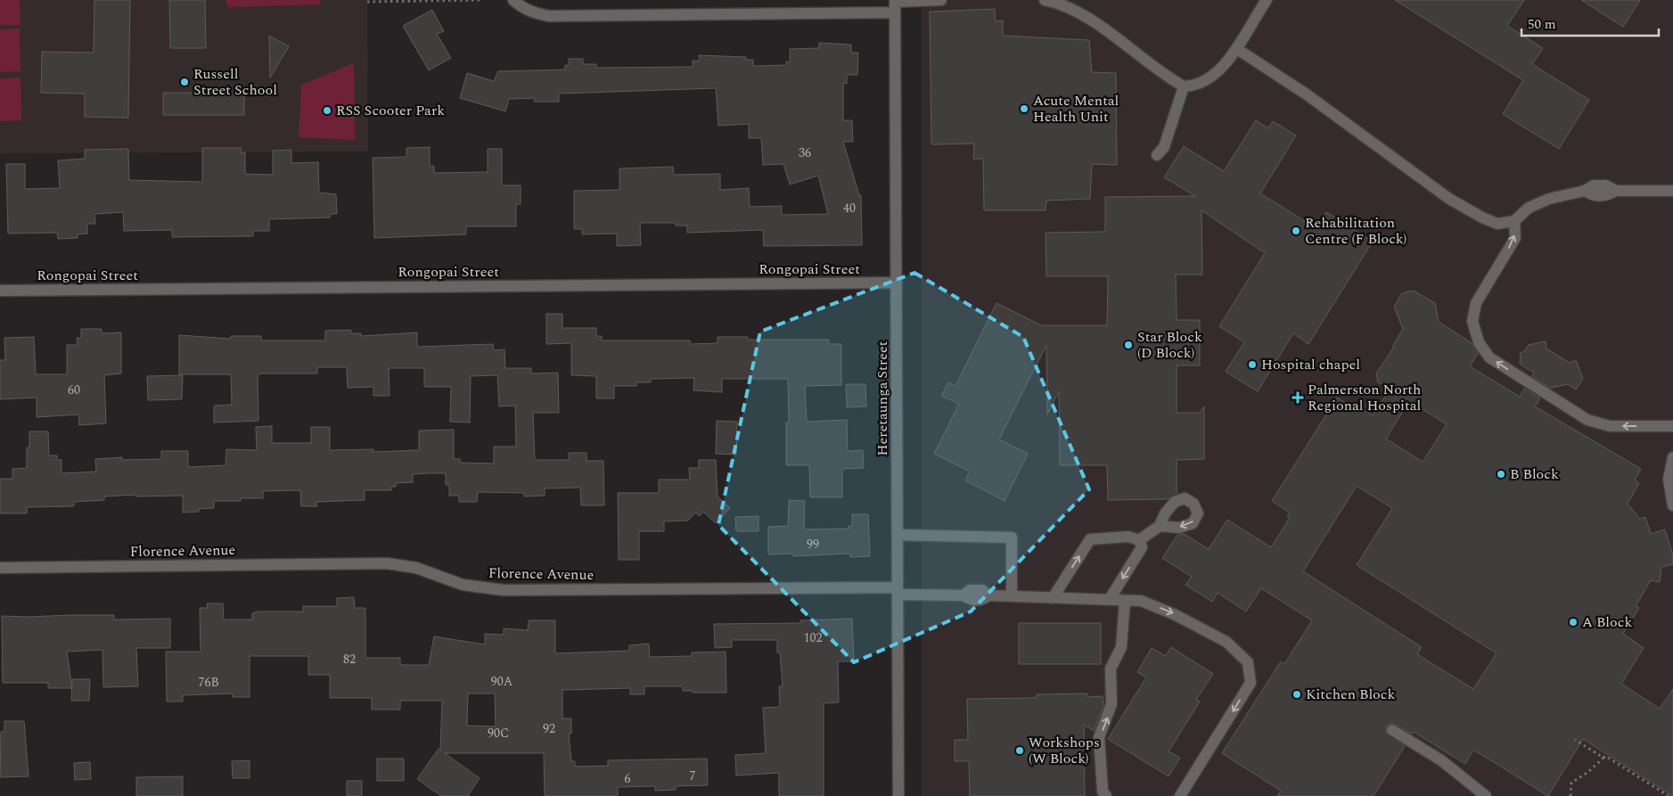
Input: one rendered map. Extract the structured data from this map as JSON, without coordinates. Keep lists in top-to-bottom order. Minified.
{"streets":{"street":["Rongopai Street","Heretaunga Street","Florence Avenue"]},"crossings":[["Rongopai Street","Heretaunga Street"],["Heretaunga Street","Florence Avenue"]],"places":{"other":["Russell Street School","Acute Mental Health Unit","RSS Scooter Park","Rehabilitation Centre (F Block)","Star Block (D Block)","Hospital chapel","B Block","A Block","Kitchen Block","Workshops (W Block)"],"health":["Palmerston North Regional Hospital"]},"house_numbers":["36","40","60","99","102","82","90A","76B","92","90C","7","6"],"scale_bar":"50 m"}
